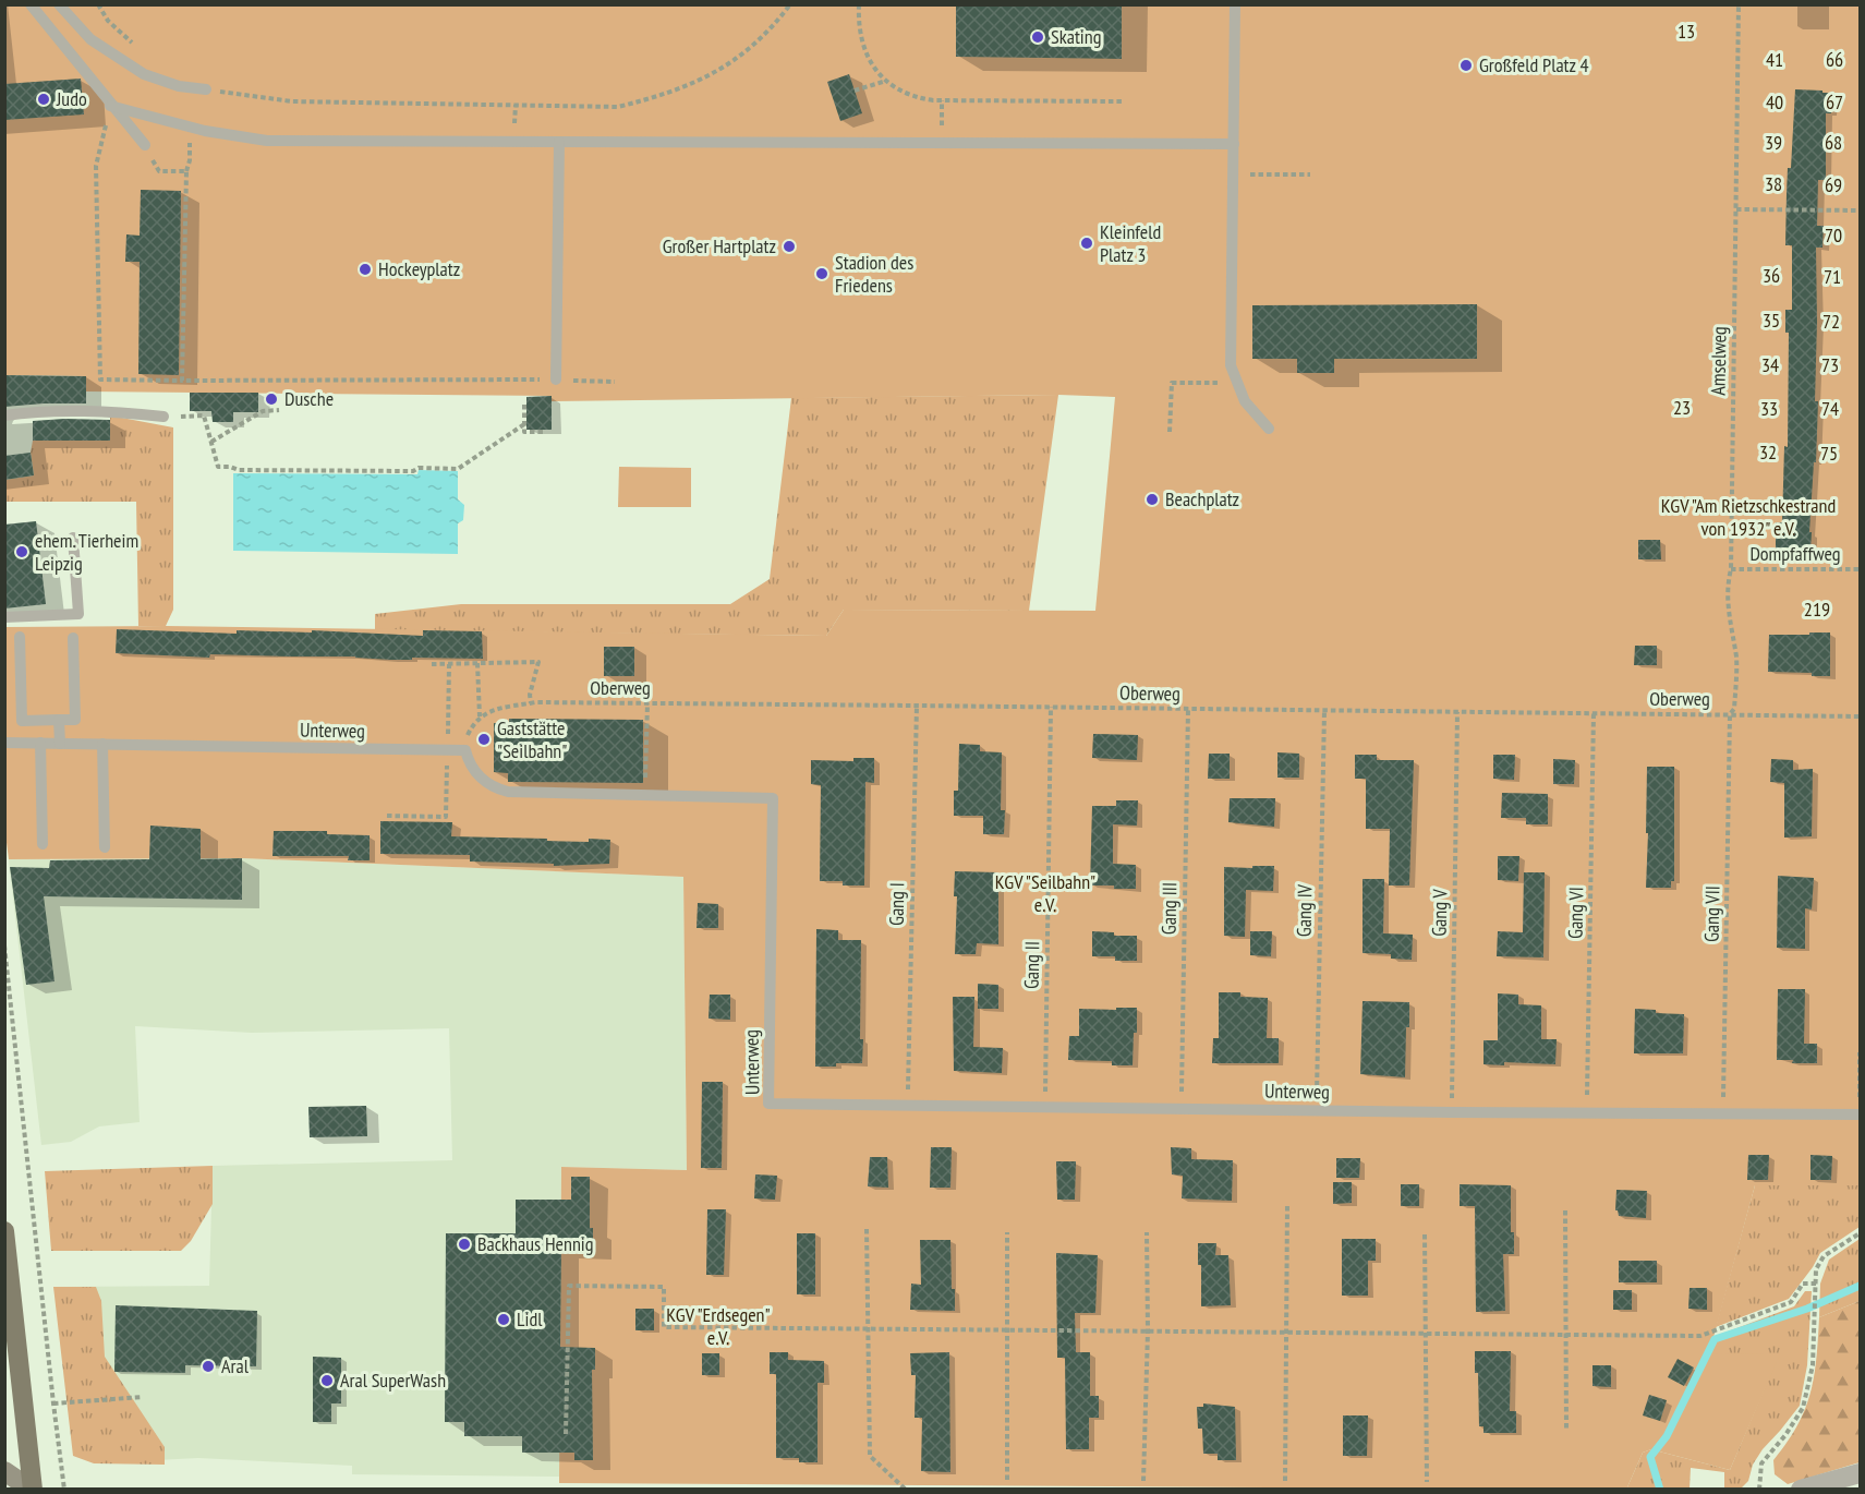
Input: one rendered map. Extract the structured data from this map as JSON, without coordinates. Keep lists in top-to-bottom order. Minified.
{"streets":{"lane":["Unterweg"],"path":["Amselweg","Dompfaffweg","Oberweg","Gang I","Gang III","Gang IV","Gang V","Gang VI","Gang VII","Gang II"]},"crossings":[["Amselweg","Dompfaffweg"],["Amselweg","Oberweg"],["Amselweg","Gang VII"],["Oberweg","Gang I"],["Oberweg","Gang III"],["Oberweg","Gang IV"],["Oberweg","Gang V"],["Oberweg","Gang VI"],["Oberweg","Gang VII"],["Oberweg","Gang II"],["Unterweg","Gang I"],["Unterweg","Gang III"],["Unterweg","Gang IV"],["Unterweg","Gang V"],["Unterweg","Gang VI"],["Unterweg","Gang VII"],["Unterweg","Gang II"]],"parks":["13","41","66","40","67","39","68","38","69","70","36","71","35","72","34","73","23","33","74","32","75","KGV \"Am Rietzschkestrand von 1932\" e.V.","219","KGV \"Seilbahn\" e.V.","KGV \"Erdsegen\" e.V."],"places":["Skating","Großfeld Platz 4","Judo","Kleinfeld Platz 3","Großer Hartplatz","Hockeyplatz","Stadion des Friedens","Dusche","Beachplatz","ehem. Tierheim Leipzig","Gaststätte \"Seilbahn\"","Backhaus Hennig","Lidl","Aral","Aral SuperWash"]}
